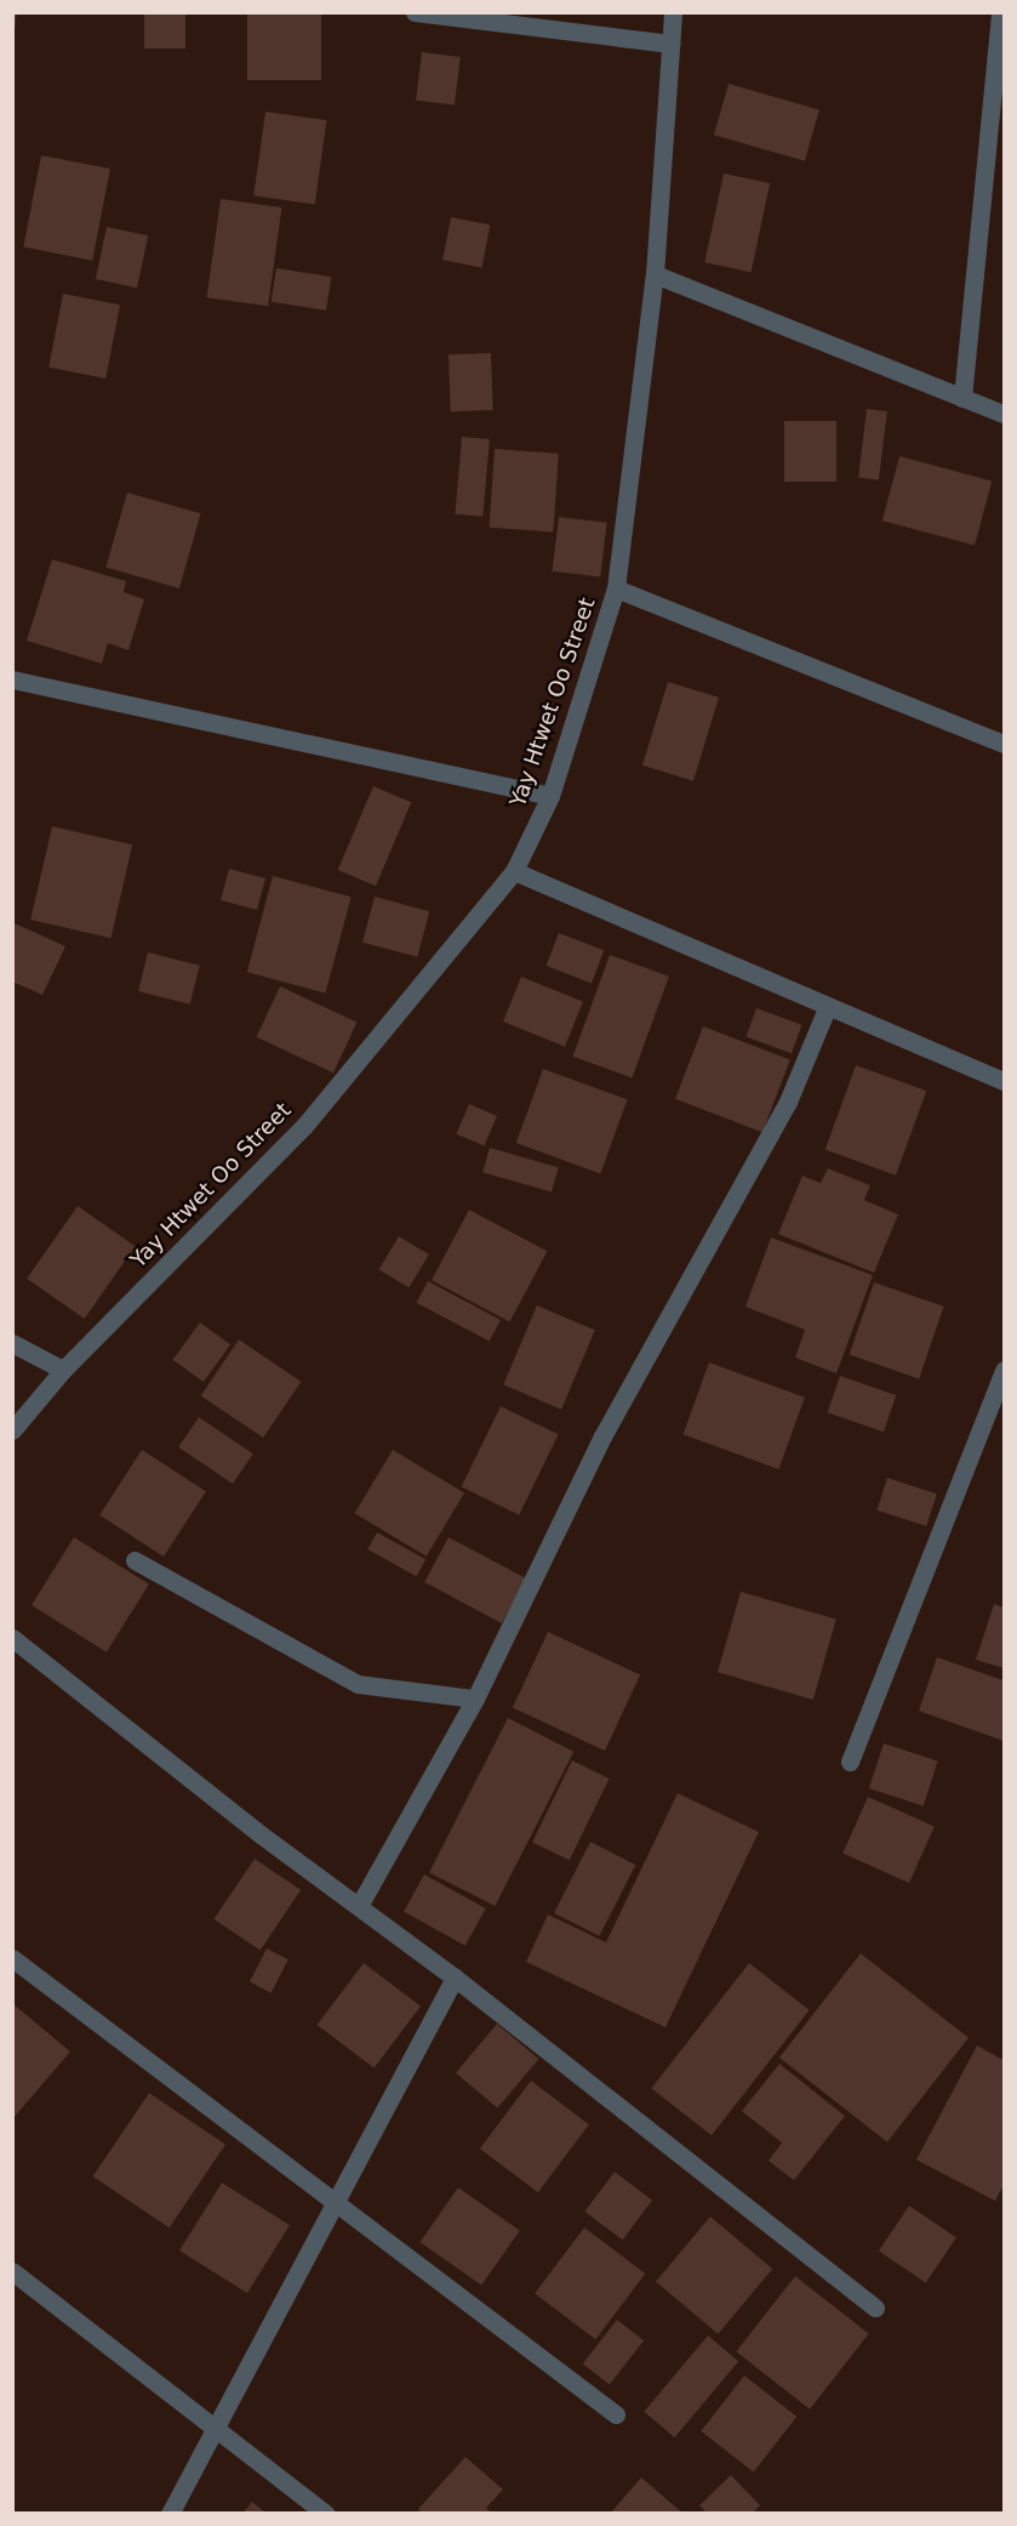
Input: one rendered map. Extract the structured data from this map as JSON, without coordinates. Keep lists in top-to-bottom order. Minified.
{"streets":{"street":["Yay Htwet Oo Street"]}}
